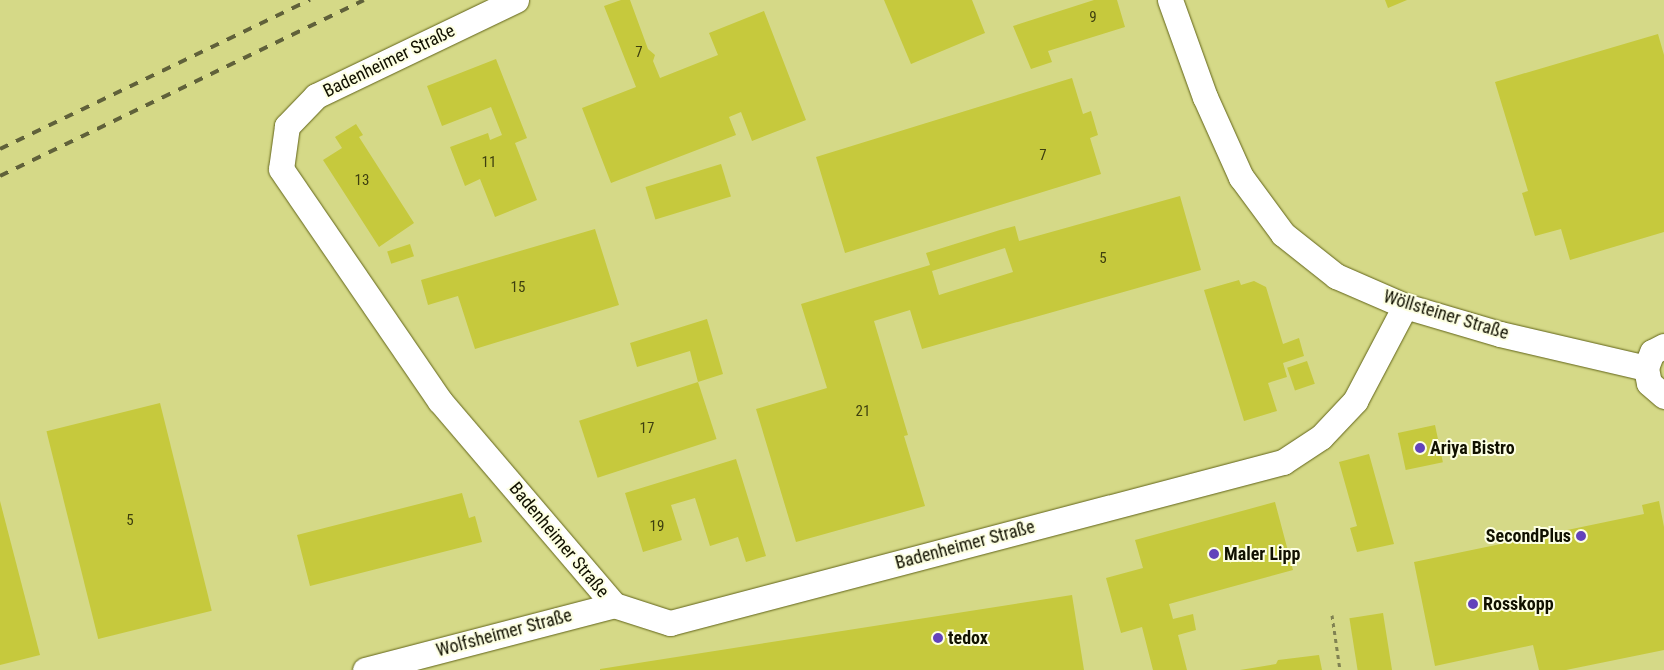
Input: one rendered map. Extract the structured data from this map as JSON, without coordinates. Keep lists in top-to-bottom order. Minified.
{"streets":{"street":["Badenheimer Straße","Wöllsteiner Straße","Wolfsheimer Straße"]},"crossings":[["Badenheimer Straße","Wöllsteiner Straße"],["Badenheimer Straße","Wolfsheimer Straße"]],"places":["Ariya Bistro","SecondPlus","Maler Lipp","Rosskopp","tedox"],"house_numbers":["9","7","7","11","13","5","15","21","17","5","19"]}
